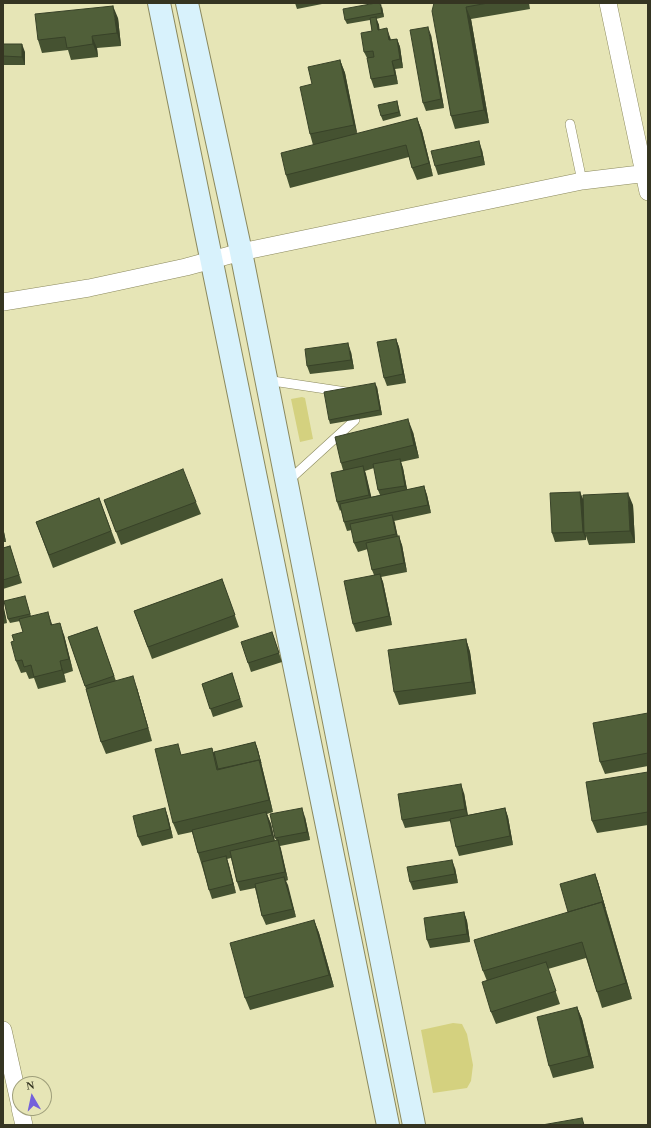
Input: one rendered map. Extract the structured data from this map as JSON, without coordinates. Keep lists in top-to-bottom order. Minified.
{"north":"top"}
